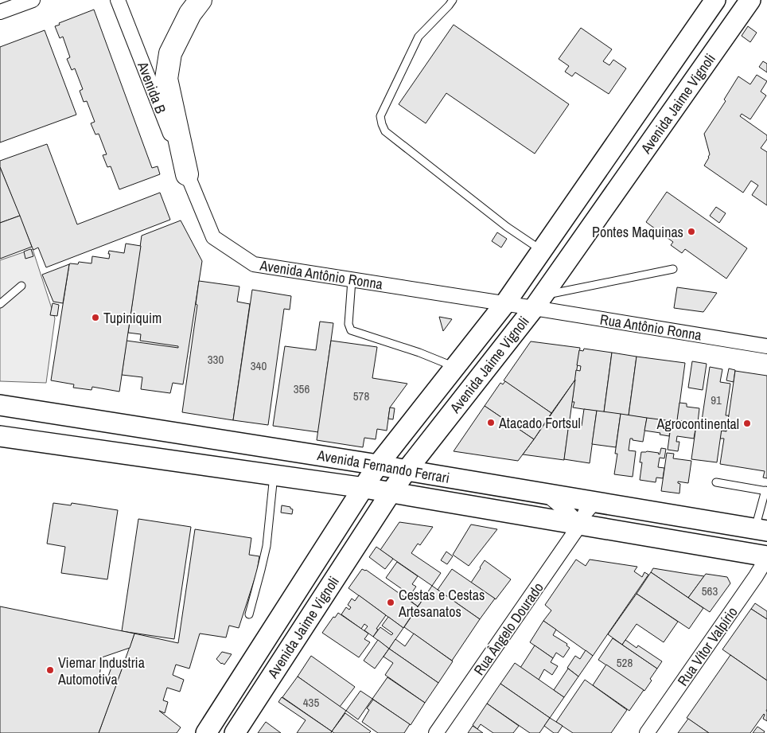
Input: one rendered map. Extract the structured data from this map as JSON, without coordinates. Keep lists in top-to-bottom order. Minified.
{"streets":{"street":["Avenida B","Avenida Jaime Vignoli","Avenida Antônio Ronna","Rua Antônio Ronna","Avenida Fernando Ferrari","Rua Ângelo Dourado","Rua Vítor Valpírio"]},"crossings":[["Avenida B","Avenida Antônio Ronna"],["Avenida Jaime Vignoli","Avenida Antônio Ronna"],["Avenida Jaime Vignoli","Rua Antônio Ronna"],["Avenida Jaime Vignoli","Avenida Fernando Ferrari"],["Avenida Antônio Ronna","Rua Antônio Ronna"],["Avenida Fernando Ferrari","Rua Ângelo Dourado"],["Avenida Fernando Ferrari","Rua Vítor Valpírio"]],"places":["Pontes Maquinas","Tupiniquim","Atacado Fortsul","Agrocontinental","Cestas e Cestas Artesanatos","Viemar Industria Automotiva"],"house_numbers":["330","340","356","578","91","563","528","435"]}
